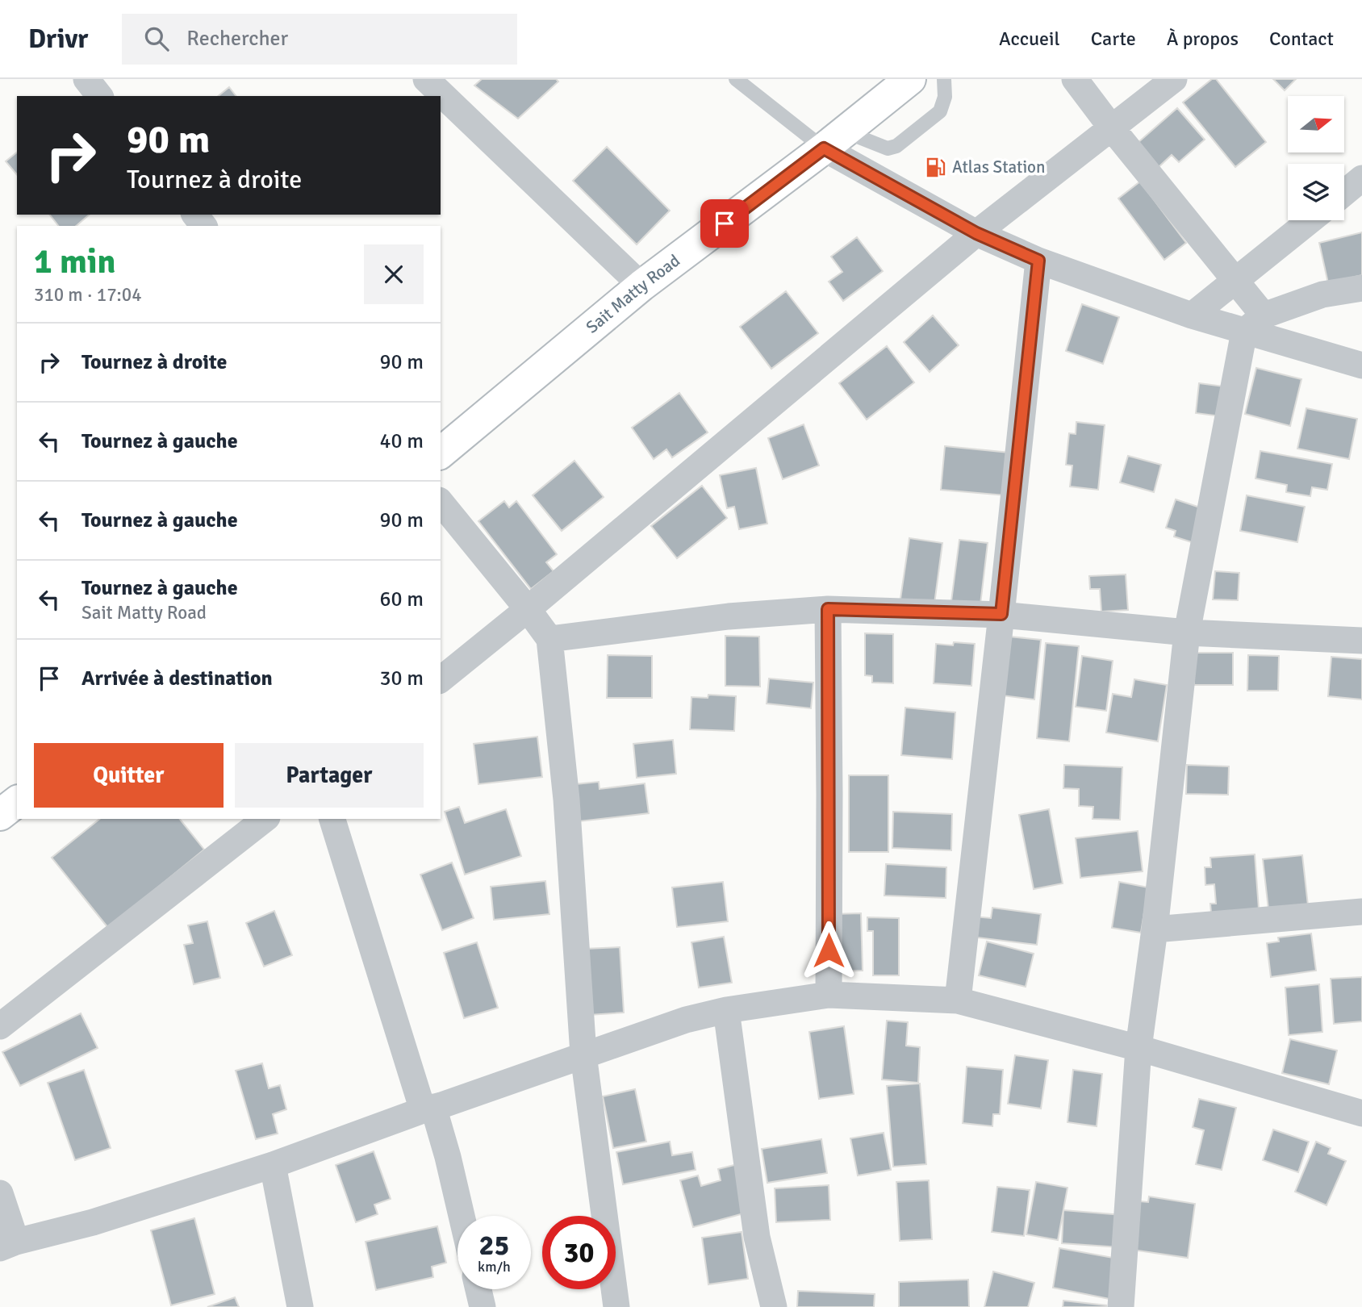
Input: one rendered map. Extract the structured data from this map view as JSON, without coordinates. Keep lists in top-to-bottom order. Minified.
{"streets":{"street":["Sait Matty Road"]},"places":{"fuel station":["Atlas Station"]},"north":"right","page":{"header":"Drivr","search":"Rechercher","nav":["Accueil","Carte","À propos","Contact"],"turn":["90 m","Tournez à droite"],"heading":["1 min","310 m · 17:04"],"list":[{"name":"Tournez à droite","value":"90 m"},{"name":"Tournez à gauche","value":"40 m"},{"name":"Tournez à gauche","value":"90 m"},{"name":"Tournez à gauche","note":"Sait Matty Road","value":"60 m"},{"name":"Arrivée à destination","value":"30 m"}],"buttons":["Quitter","Partager"],"speed":"25 km/h","limit":"30"}}
